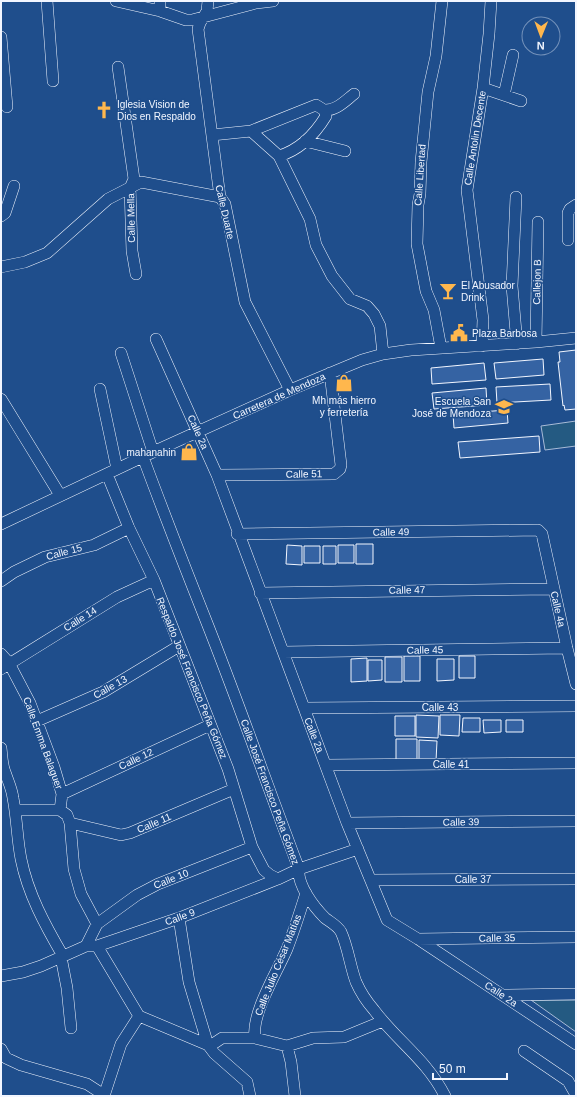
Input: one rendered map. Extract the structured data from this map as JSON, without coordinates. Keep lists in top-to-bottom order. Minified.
{"streets":{"street":["Calle Antolin Decente","Calle Libertad","Calle Duarte","Calle Mella","Callejon B","Carretera de Mendoza","Calle 2a","Calle 51","Calle 49","Calle 15","Calle 47","Calle 4a","Calle 14","Calle 45","Respaldo José Francisco Peña Gómez","Calle 13","Calle 43","Calle Emma Balaguer","Calle 12","Calle 41","Calle José Francisco Peña Gómez","Calle 39","Calle 11","Calle 10","Calle 37","Calle 9","Calle 35","Calle Julio César Matías"]},"crossings":[["Calle Antolin Decente","Carretera de Mendoza"],["Calle Libertad","Carretera de Mendoza"],["Calle Duarte","Carretera de Mendoza"],["Callejon B","Carretera de Mendoza"],["Carretera de Mendoza","Calle 2a"],["Carretera de Mendoza","Calle 51"],["Carretera de Mendoza","Respaldo José Francisco Peña Gómez"],["Carretera de Mendoza","Calle José Francisco Peña Gómez"],["Calle 2a","Calle 51"],["Calle 2a","Calle 49"],["Calle 2a","Calle 47"],["Calle 2a","Calle 45"],["Calle 2a","Calle 43"],["Calle 2a","Calle 41"],["Calle 2a","Calle 39"],["Calle 2a","Calle 37"],["Calle 2a","Calle 9"],["Calle 2a","Calle 35"],["Calle 49","Calle 4a"],["Calle 15","Respaldo José Francisco Peña Gómez"],["Calle 47","Calle 4a"],["Calle 4a","Calle 45"],["Calle 14","Respaldo José Francisco Peña Gómez"],["Calle 14","Calle Emma Balaguer"],["Respaldo José Francisco Peña Gómez","Calle 13"],["Respaldo José Francisco Peña Gómez","Calle 12"],["Respaldo José Francisco Peña Gómez","Calle 11"],["Respaldo José Francisco Peña Gómez","Calle 10"],["Respaldo José Francisco Peña Gómez","Calle 9"],["Calle 13","Calle Emma Balaguer"],["Calle Emma Balaguer","Calle 12"],["Calle José Francisco Peña Gómez","Calle 9"],["Calle José Francisco Peña Gómez","Calle Julio César Matías"]],"places":{"church":["Iglesia Vision de Dios en Respaldo"],"bar":["El Abusador Drink"],"public building":["Plaza Barbosa"],"shop":["Mh más hierro y ferretería","mahanahin"],"school or university":["Escuela San José de Mendoza"]},"scale_bar":"50 m","north":"bottom"}
